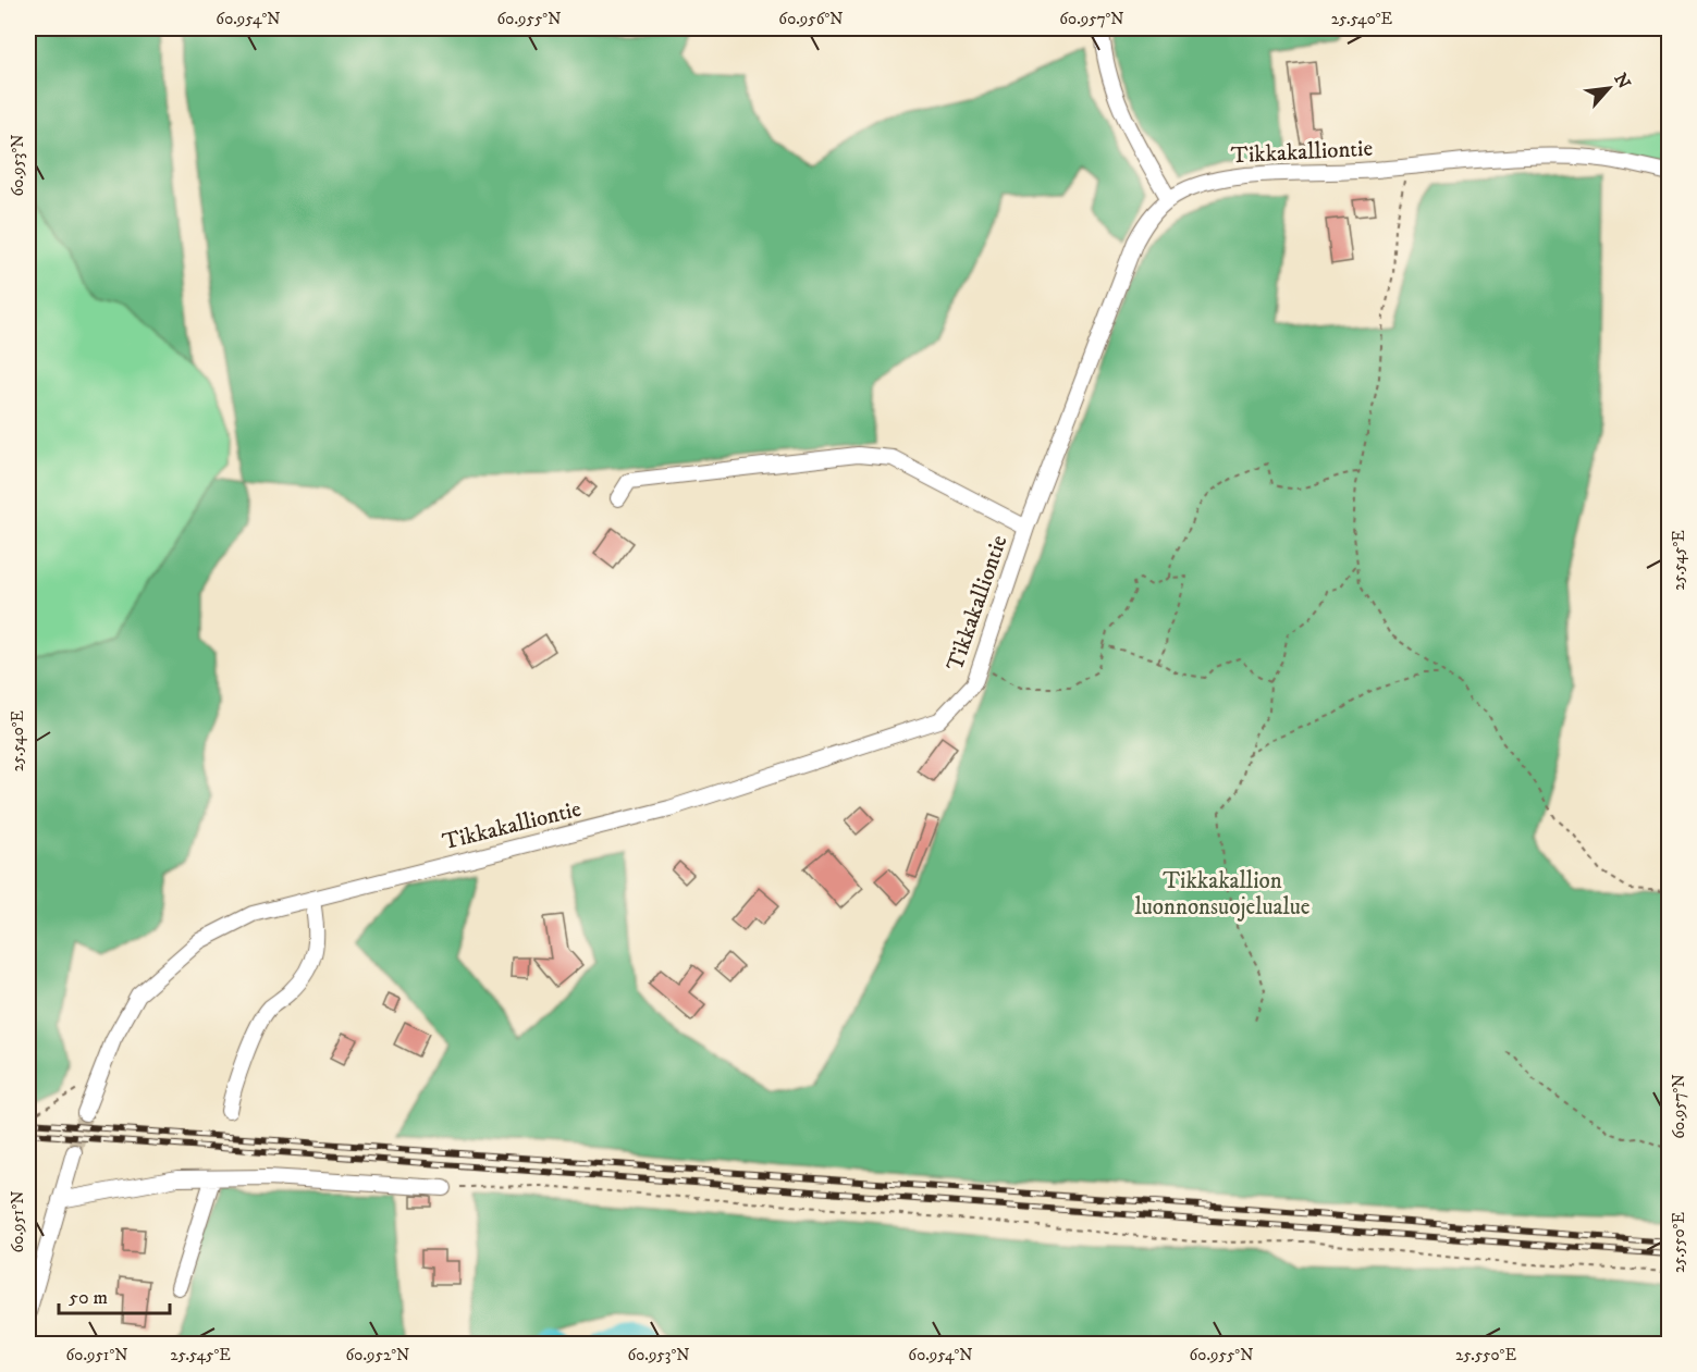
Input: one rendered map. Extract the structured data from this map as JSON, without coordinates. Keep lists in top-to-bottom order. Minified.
{"streets":{"street":["Tikkakalliontie"]},"parks":["Tikkakallion luonnonsuojelualue"],"scale_bar":"50 m","north":"top right","coordinates":["60.954°N","60.955°N","60.956°N","60.957°N","25.540°E","60.953°N","25.545°E","60.951°N","25.550°E","60.952°N"]}
